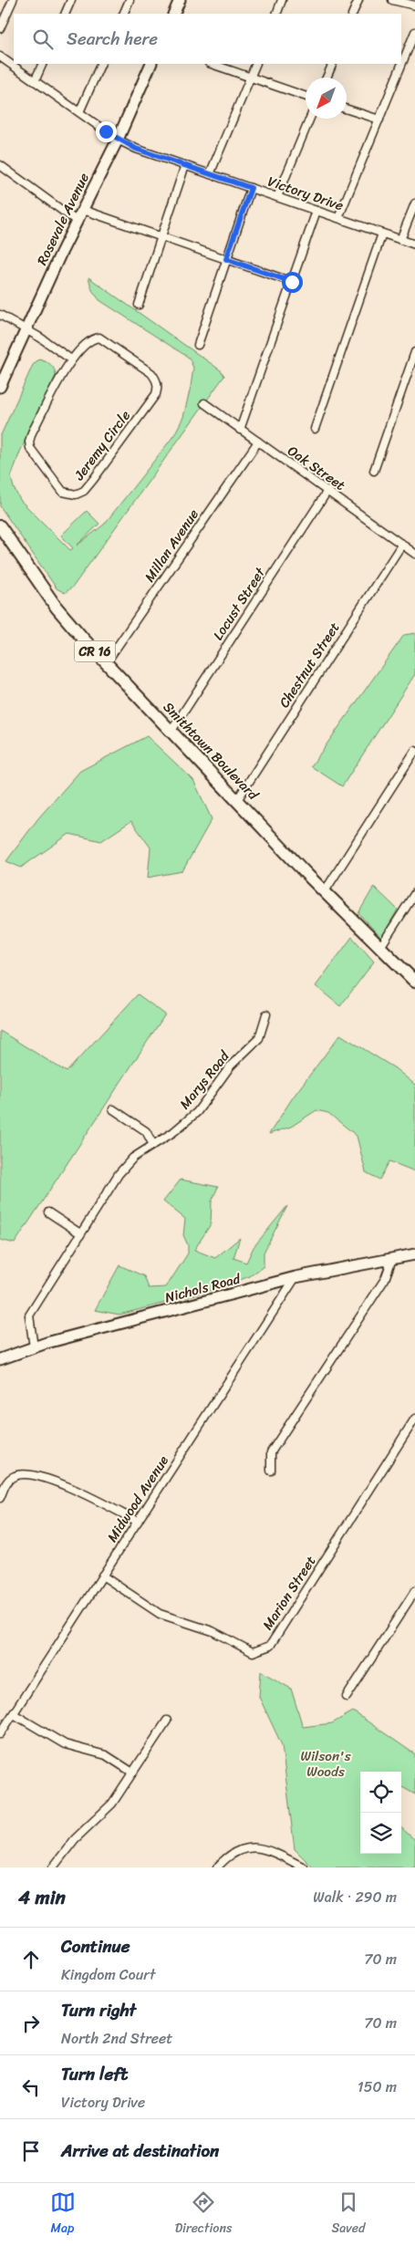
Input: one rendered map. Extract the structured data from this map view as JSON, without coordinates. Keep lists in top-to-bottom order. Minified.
{"streets":{"main road":["CR 16","Smithtown Boulevard"],"street":["Victory Drive","Rosevale Avenue","Jeremy Circle","Oak Street","Millan Avenue","Locust Street","Chestnut Street","Marys Road","Nichols Road","Midwood Avenue","Marion Street"]},"crossings":[["Victory Drive","Rosevale Avenue"],["Oak Street","Millan Avenue"],["Oak Street","Locust Street"],["Oak Street","Chestnut Street"],["Millan Avenue","Smithtown Boulevard"],["Locust Street","Smithtown Boulevard"],["Chestnut Street","Smithtown Boulevard"],["Marys Road","Nichols Road"],["Nichols Road","Midwood Avenue"],["Midwood Avenue","Marion Street"]],"parks":["Wilson's Woods"],"north":"bottom left","page":{"search":"Search here","heading":["4 min","Walk · 290 m"],"list":[["Continue","Kingdom Court","70 m"],["Turn right","North 2nd Street","70 m"],["Turn left","Victory Drive","150 m"],"Arrive at destination"],"nav":["Map","Directions","Saved"]}}
